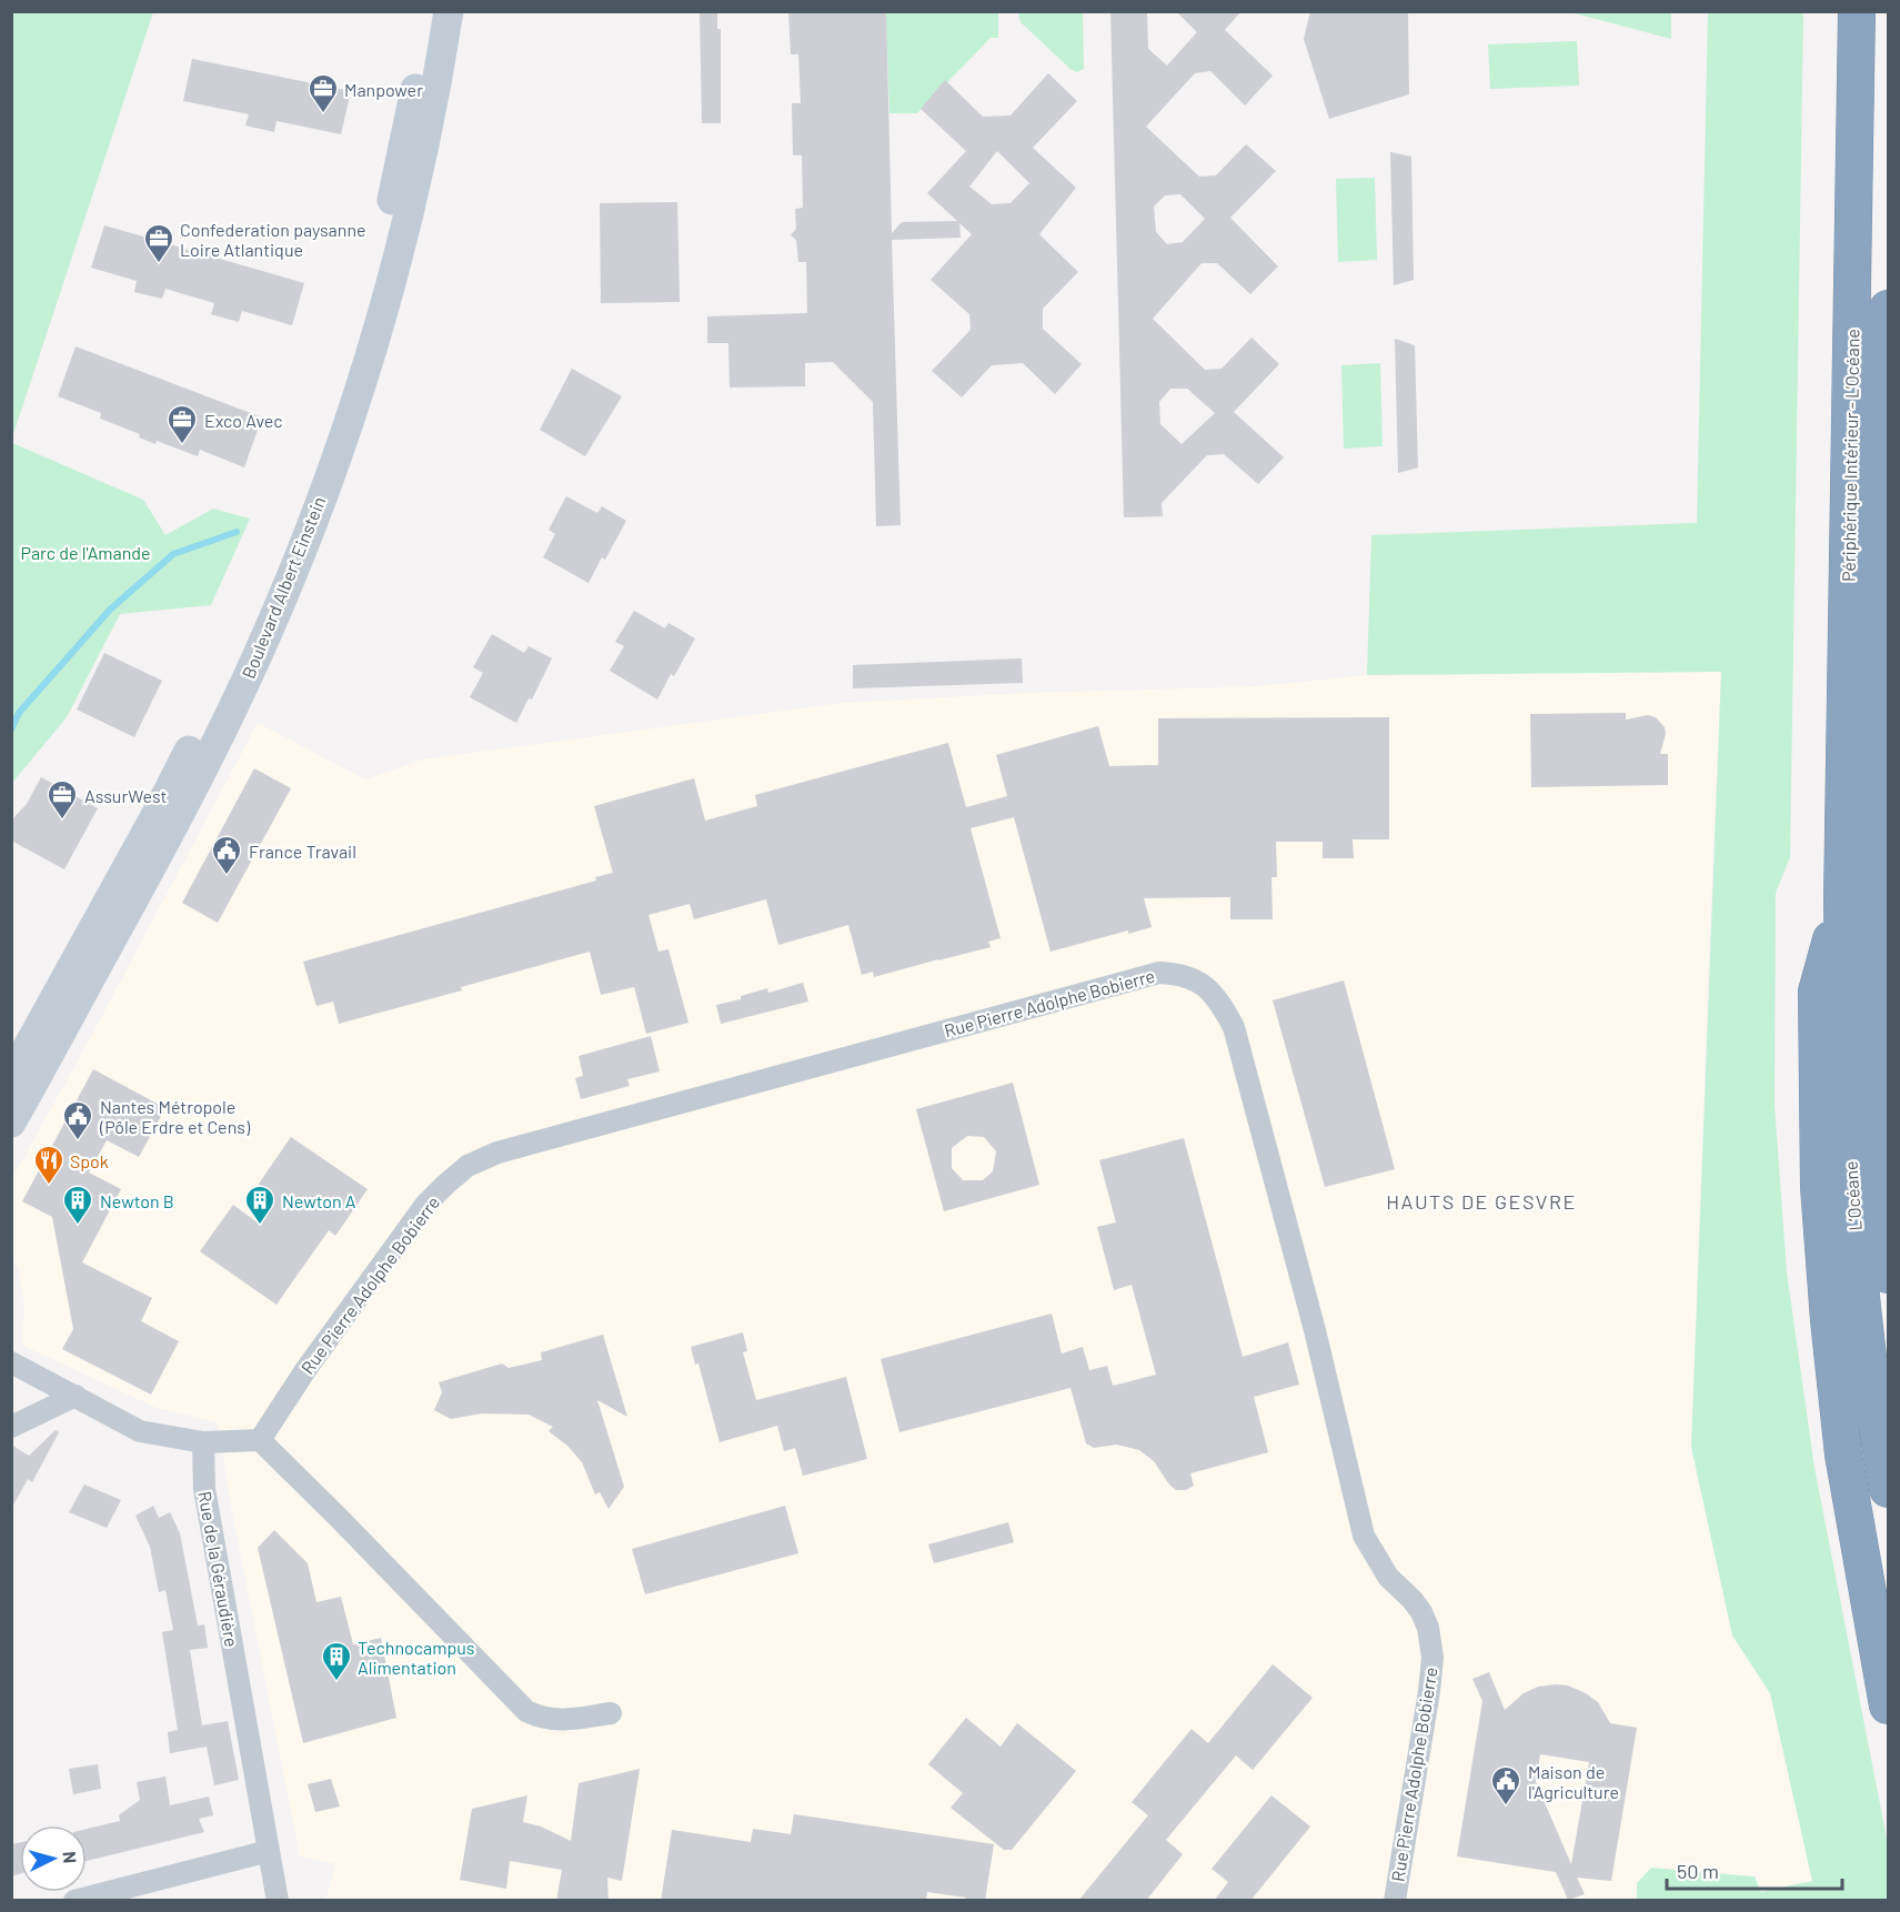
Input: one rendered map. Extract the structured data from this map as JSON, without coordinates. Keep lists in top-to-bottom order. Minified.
{"streets":{"highway":["Périphérique Intérieur - L’Océane","L’Océane"],"main road":["Boulevard Albert Einstein"],"street":["Rue Pierre Adolphe Bobierre","Rue de la Géraudière"]},"crossings":[["Périphérique Intérieur - L’Océane","L’Océane"]],"districts":["HAUTS DE GESVRE"],"parks":["Parc de l'Amande"],"places":{"office":["Manpower","Confederation paysanne Loire Atlantique","Exco Avec","AssurWest"],"public building":["France Travail","Nantes Métropole (Pôle Erdre et Cens)","Maison de l'Agriculture"],"restaurant":["Spok"],"building":["Newton B","Newton A","Technocampus Alimentation"]},"scale_bar":"50 m","north":"right"}
